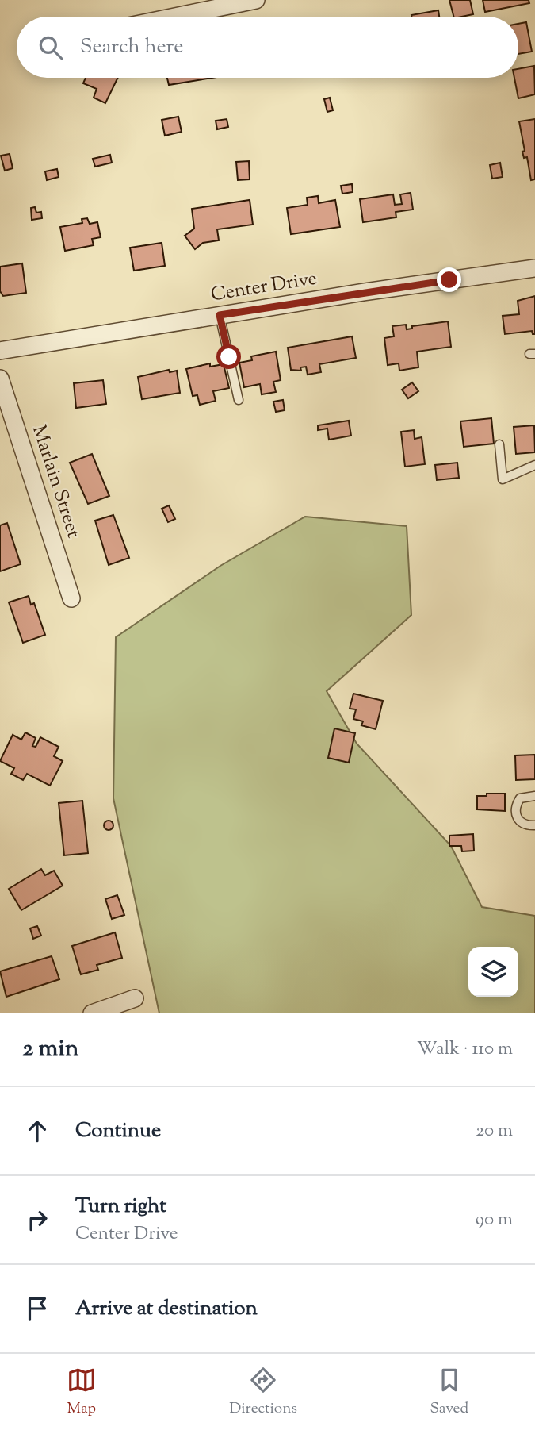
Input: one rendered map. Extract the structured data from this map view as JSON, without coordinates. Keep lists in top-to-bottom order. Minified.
{"streets":{"street":["Center Drive","Marlain Street"]},"page":{"search":"Search here","heading":["2 min","Walk · 110 m"],"list":[["Continue","20 m"],["Turn right","Center Drive","90 m"],"Arrive at destination"],"nav":["Map","Directions","Saved"]}}
